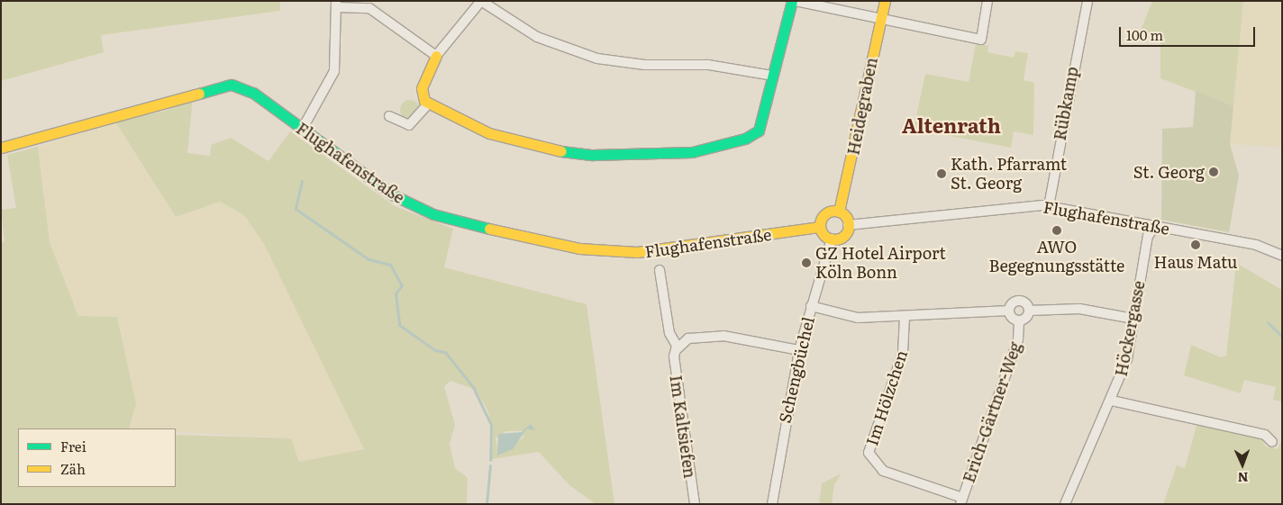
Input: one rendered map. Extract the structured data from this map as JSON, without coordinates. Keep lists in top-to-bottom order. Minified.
{"streets":{"main road":["Heidegraben","Flughafenstraße"],"street":["Rübkamp","Höckergasse","Schengbüchel","Im Hölzchen","Erich-Gärtner-Weg","Im Kaltsiefen"]},"crossings":[["Rübkamp","Flughafenstraße"],["Heidegraben","Flughafenstraße"],["Heidegraben","Schengbüchel"],["Flughafenstraße","Höckergasse"],["Flughafenstraße","Schengbüchel"],["Im Hölzchen","Erich-Gärtner-Weg"]],"districts":["Altenrath"],"places":["St. Georg","Kath. Pfarramt St. Georg","AWO Begegnungsstätte","Haus Matu","GZ Hotel Airport Köln Bonn"],"legend":["Frei","Zäh"],"scale_bar":"100 m","north":"bottom"}
